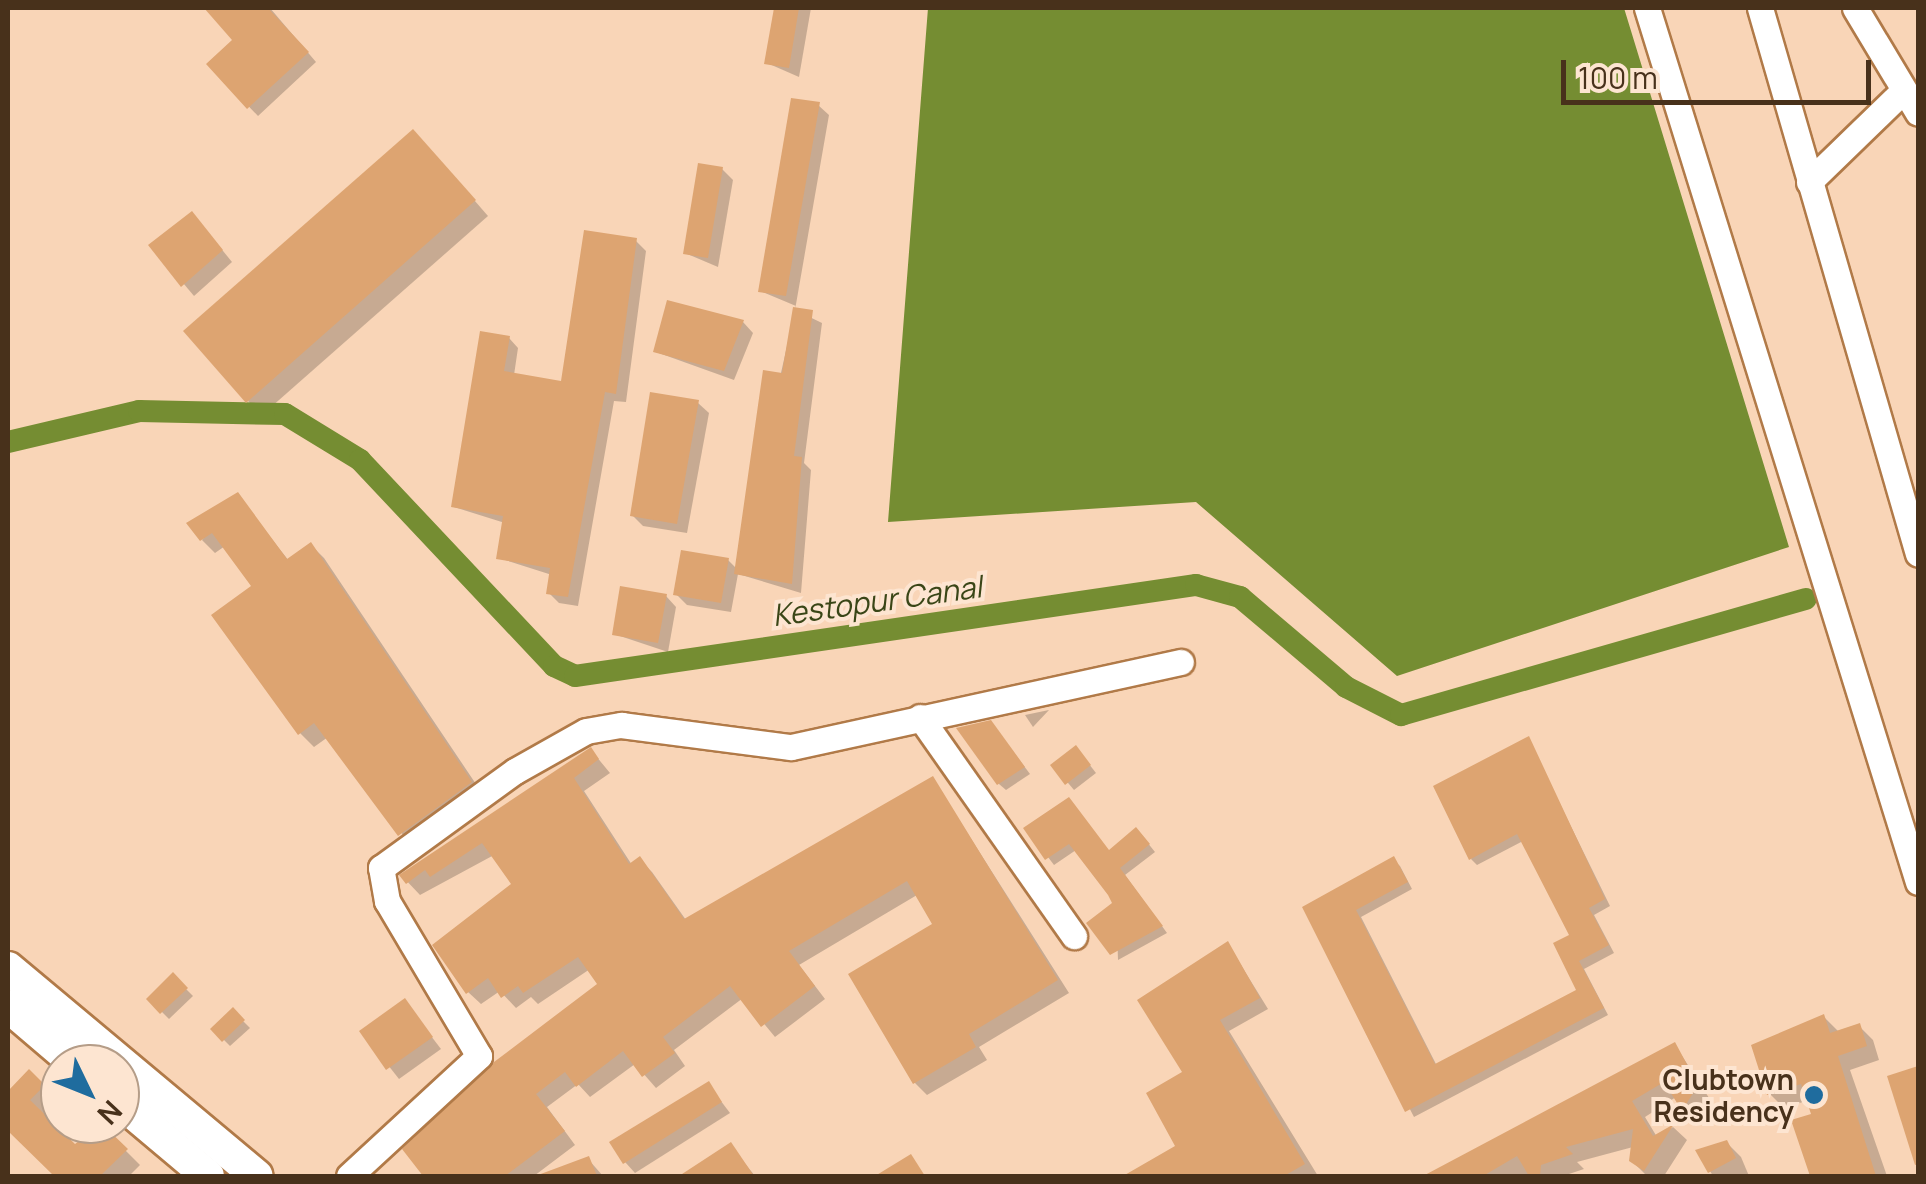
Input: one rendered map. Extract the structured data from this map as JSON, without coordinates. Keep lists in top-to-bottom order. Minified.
{"water":["Kestopur Canal"],"places":["Clubtown Residency"],"scale_bar":"100 m","north":"bottom right"}
